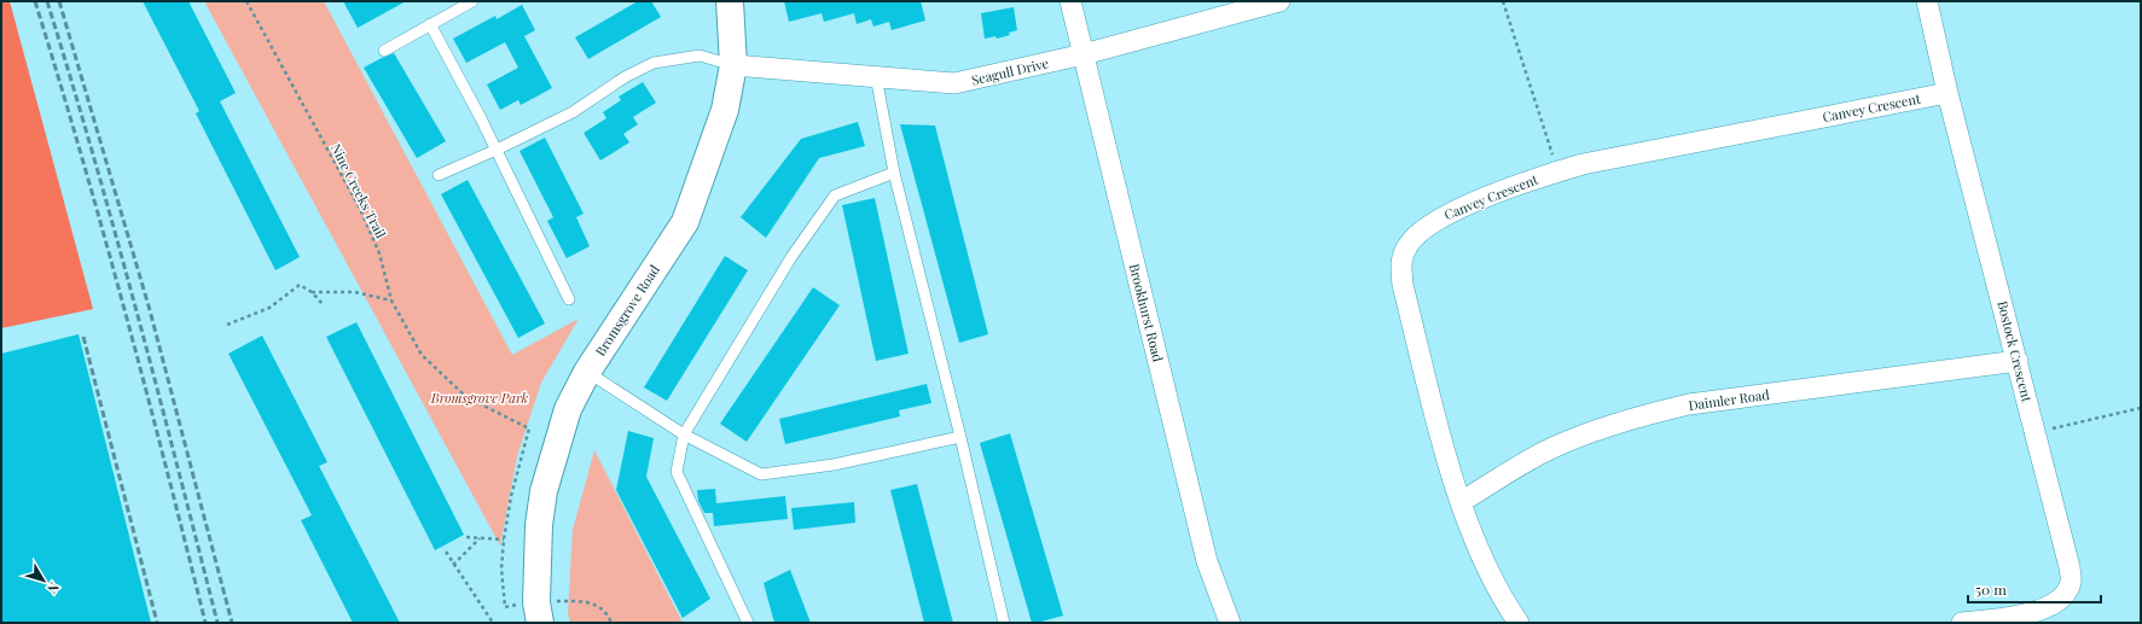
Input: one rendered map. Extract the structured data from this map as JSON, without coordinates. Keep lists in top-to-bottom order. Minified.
{"streets":{"street":["Seagull Drive","Canvey Crescent","Bromsgrove Road","Brookhurst Road","Bostock Crescent","Daimler Road"],"path":["Nine Creeks Trail"]},"crossings":[["Seagull Drive","Bromsgrove Road"],["Seagull Drive","Brookhurst Road"],["Canvey Crescent","Bostock Crescent"],["Canvey Crescent","Daimler Road"],["Bostock Crescent","Daimler Road"]],"parks":["Bromsgrove Park"],"scale_bar":"50 m","north":"bottom right"}
